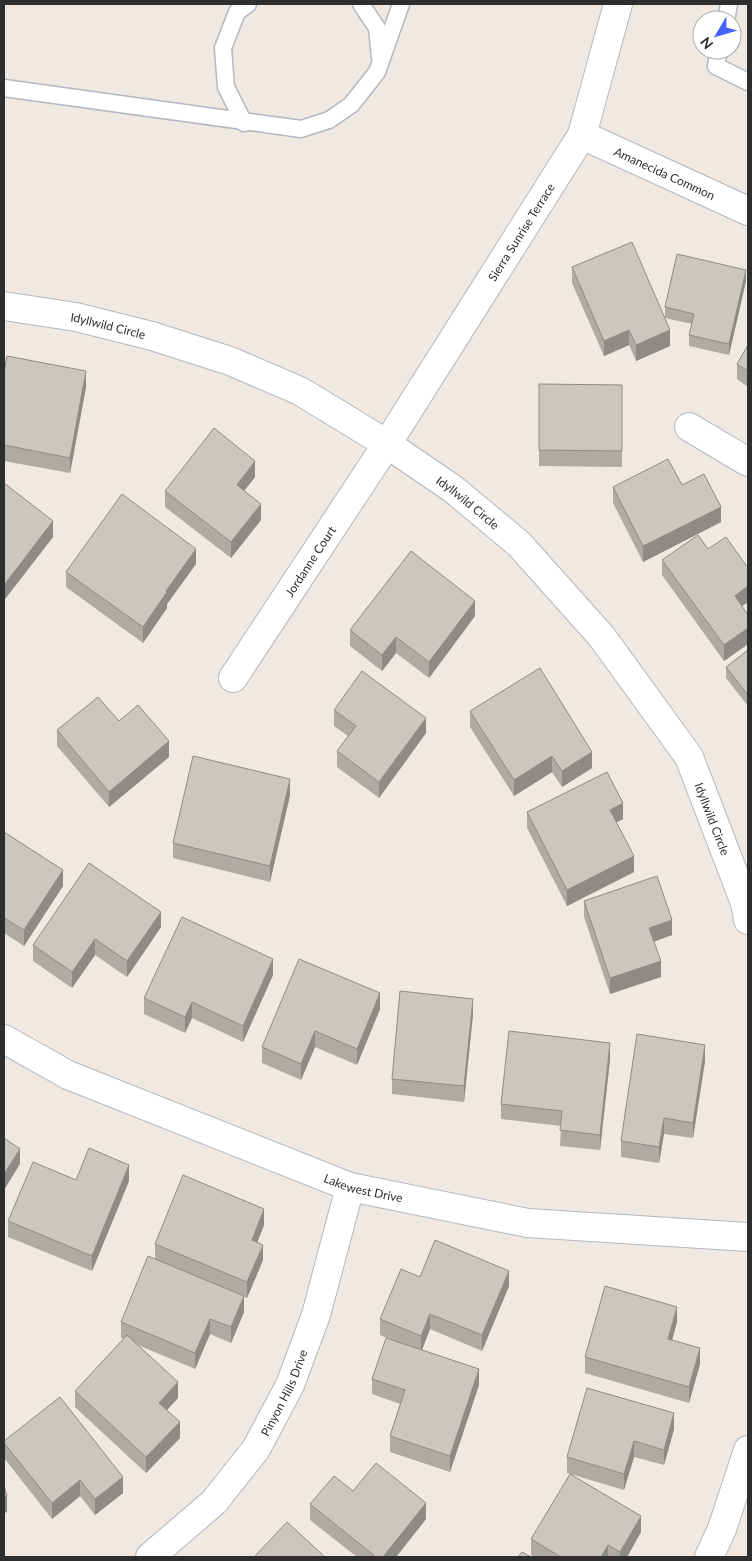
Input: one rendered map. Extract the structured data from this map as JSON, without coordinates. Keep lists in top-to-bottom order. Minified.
{"streets":{"street":["Amanecida Common","Sierra Sunrise Terrace","Idyllwild Circle","Jordanne Court","Lakewest Drive","Pinyon Hills Drive"]},"crossings":[["Amanecida Common","Sierra Sunrise Terrace"],["Sierra Sunrise Terrace","Idyllwild Circle"],["Sierra Sunrise Terrace","Jordanne Court"],["Idyllwild Circle","Jordanne Court"],["Lakewest Drive","Pinyon Hills Drive"]],"north":"bottom left"}
